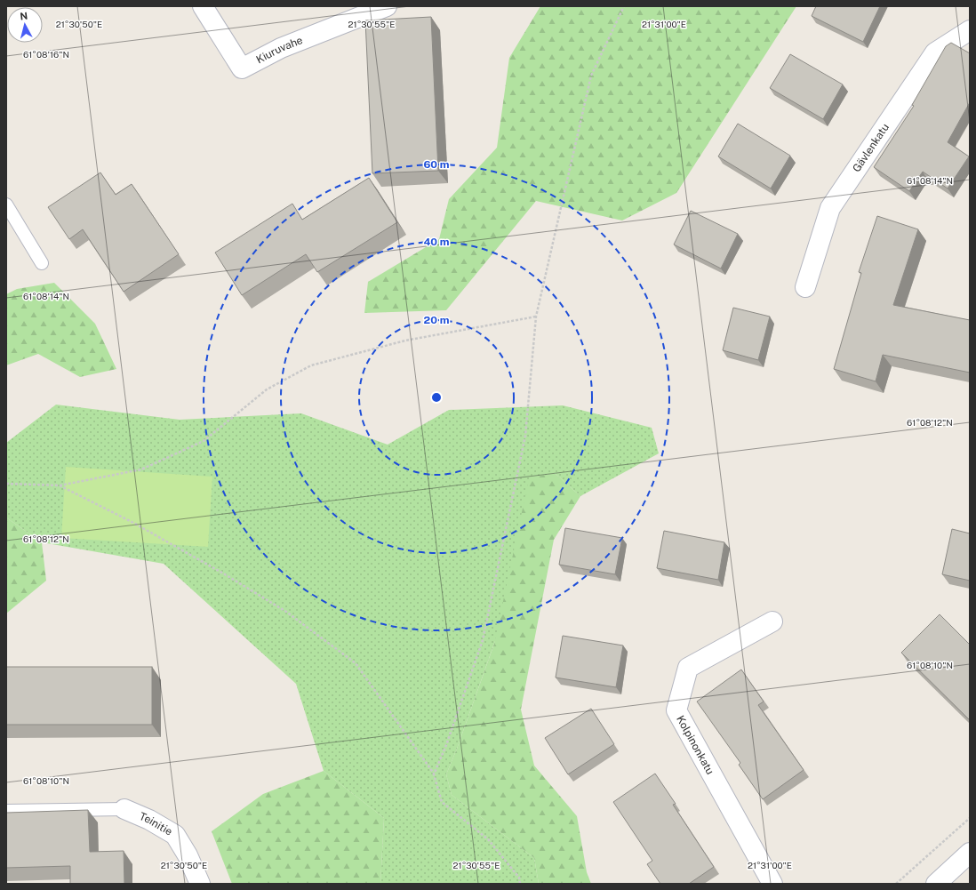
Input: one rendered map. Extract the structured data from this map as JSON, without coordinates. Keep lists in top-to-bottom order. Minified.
{"streets":{"street":["Kiuruvahe","Gävlenkatu","Kolpinonkatu","Teinitie"]},"north":"top","coordinates":["21°30'50\"E","21°30'55\"E","21°31'00\"E","61°08'16\"N","61°08'14\"N","61°08'12\"N","61°08'10\"N"],"rings":["60 m","40 m","20 m"]}
